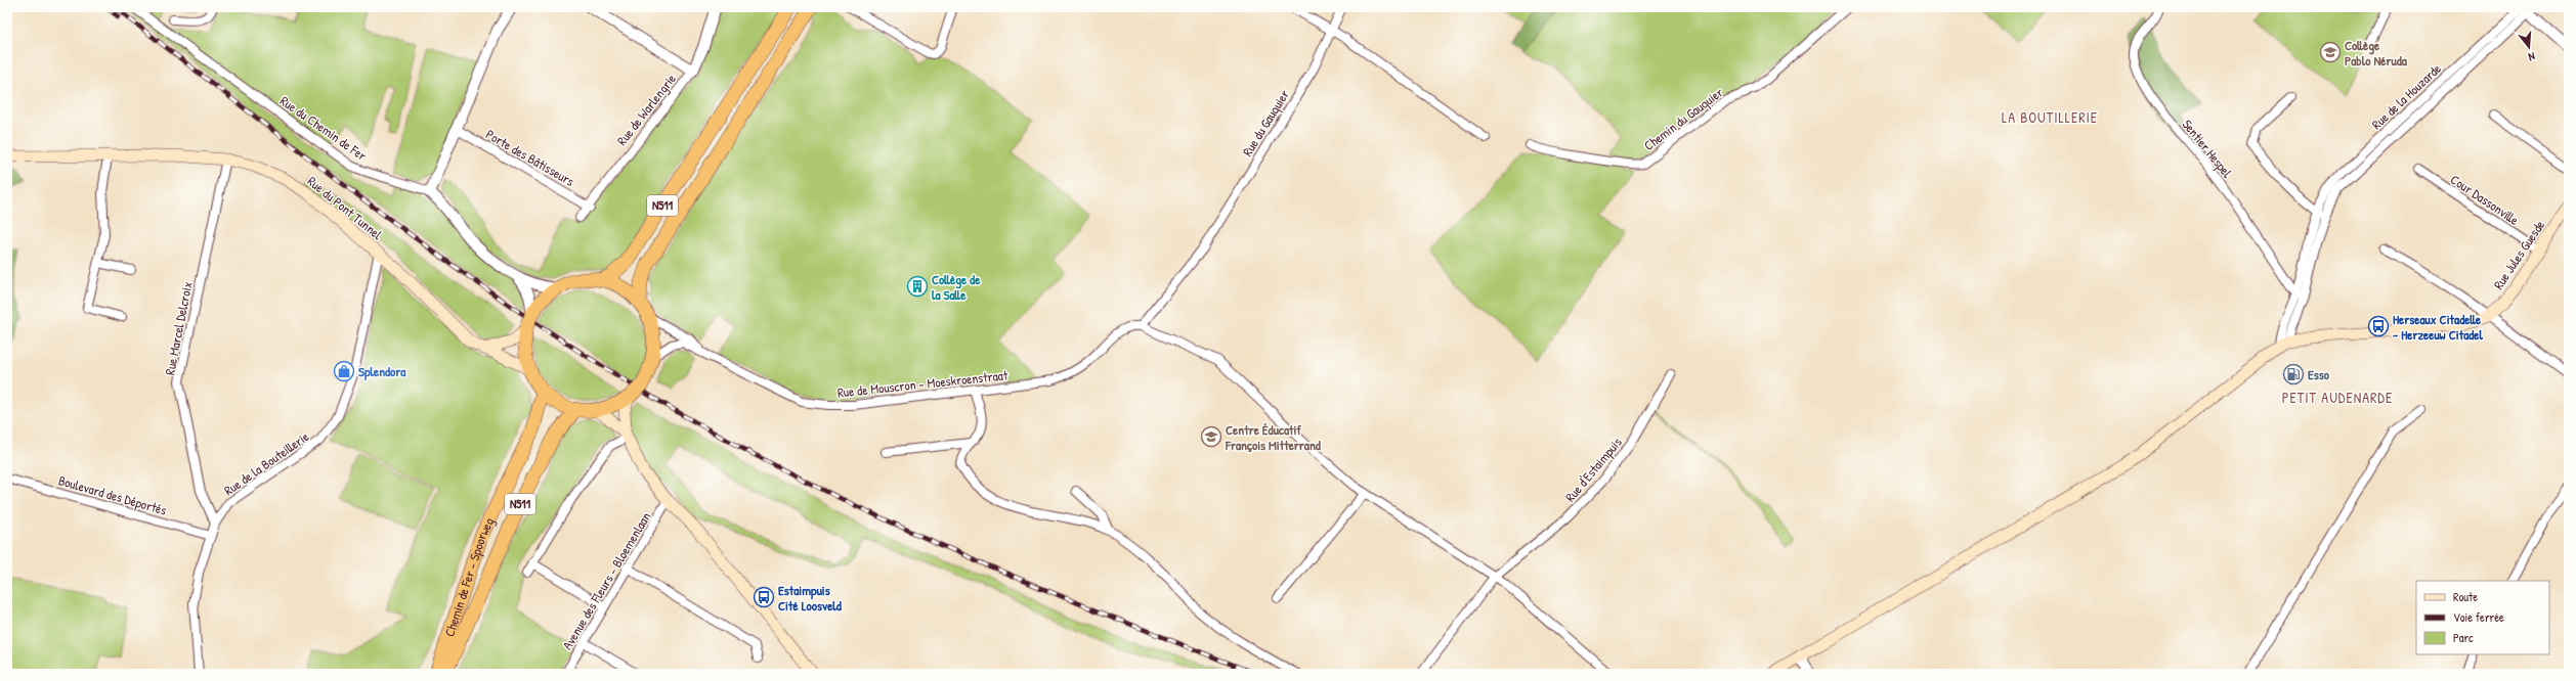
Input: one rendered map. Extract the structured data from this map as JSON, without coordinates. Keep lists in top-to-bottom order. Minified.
{"streets":{"highway":["N511","Chemin de Fer - Spoorweg"],"main road":["Rue du Pont Tunnel","Rue Jules Guesde"],"street":["Rue de la Houzarde","Rue de Warlengrie","Chemin du Gauquier","Rue du Gauquier","Rue du Chemin de Fer","Sentier Hespel","Porte des Bâtisseurs","Cour Dassonville","Rue Marcel Delcroix","Rue de Mouscron - Moeskroenstraat","Rue de la Bouteillerie","Rue d'Estaimpuis","Boulevard des Déportés","Avenue des Fleurs - Bloemenlaan"]},"crossings":[["Rue de la Houzarde","Sentier Hespel"],["Rue de Warlengrie","Porte des Bâtisseurs"],["Rue du Gauquier","Rue de Mouscron - Moeskroenstraat"],["Rue du Chemin de Fer","N511"],["Rue du Chemin de Fer","Rue du Pont Tunnel"],["Rue du Chemin de Fer","Rue de Mouscron - Moeskroenstraat"],["Rue du Chemin de Fer","Chemin de Fer - Spoorweg"],["Cour Dassonville","Rue Jules Guesde"],["N511","Rue du Pont Tunnel"],["N511","Rue de Mouscron - Moeskroenstraat"],["N511","Chemin de Fer - Spoorweg"],["Rue du Pont Tunnel","Rue Marcel Delcroix"],["Rue du Pont Tunnel","Rue de Mouscron - Moeskroenstraat"],["Rue du Pont Tunnel","Rue de la Bouteillerie"],["Rue du Pont Tunnel","Chemin de Fer - Spoorweg"],["Rue Marcel Delcroix","Rue de la Bouteillerie"],["Rue de Mouscron - Moeskroenstraat","Chemin de Fer - Spoorweg"],["Rue de la Bouteillerie","Boulevard des Déportés"]],"districts":["LA BOUTILLERIE","PETIT AUDENARDE"],"places":{"school or university":["Collège Pablo Néruda","Centre Éducatif François Mitterrand"],"building":["Collège de la Salle"],"bus stop":["Herseaux Citadelle - Herzeeuw Citadel","Estaimpuis Cité Loosveld"],"shop":["Splendora"],"fuel station":["Esso"]},"legend":["Route","Voie ferrée","Parc"],"north":"bottom"}
